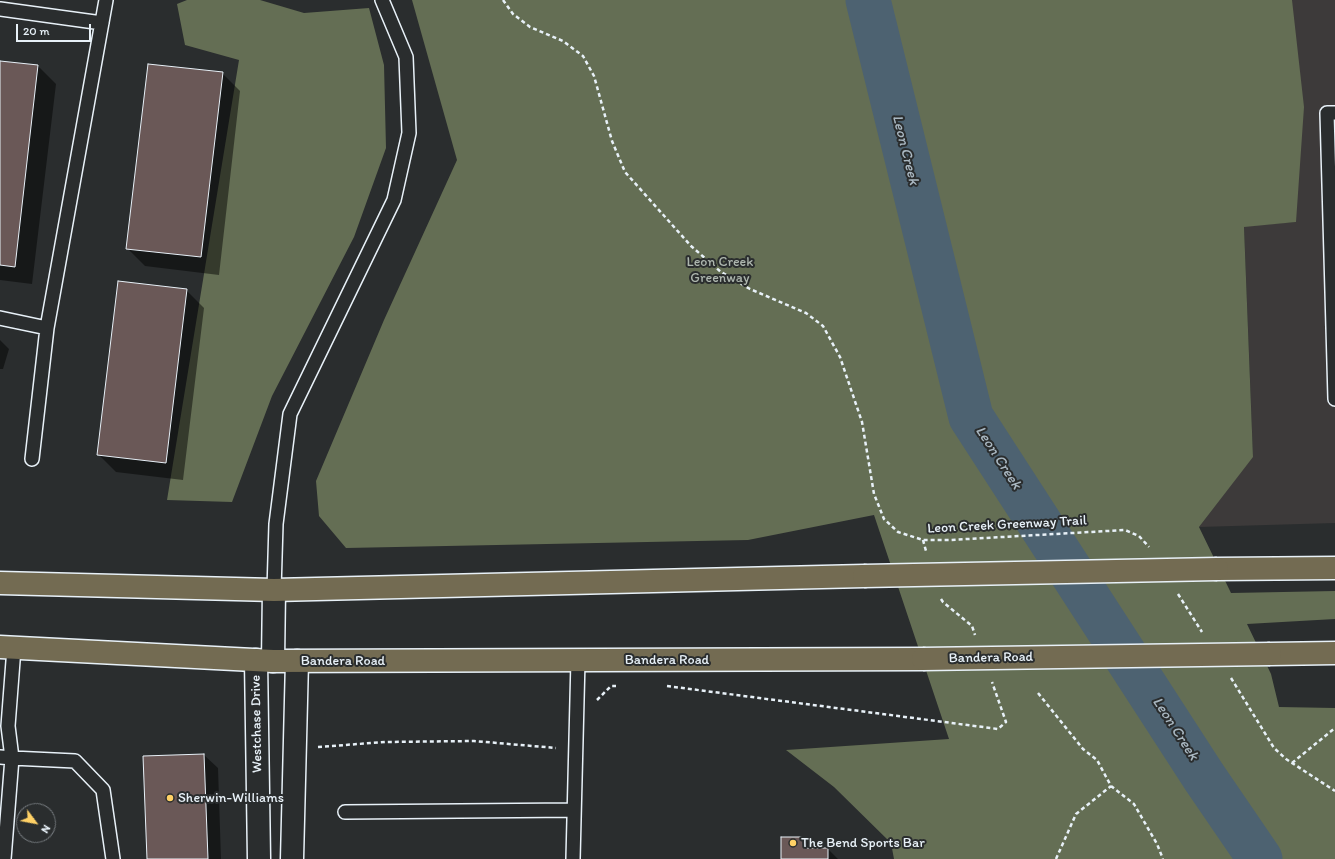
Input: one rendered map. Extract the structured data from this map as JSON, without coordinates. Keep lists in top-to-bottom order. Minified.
{"streets":{"main road":["Bandera Road"],"street":["Westchase Drive"],"path":["Leon Creek Greenway Trail"]},"crossings":[["Bandera Road","Westchase Drive"]],"water":["Leon Creek"],"parks":["Leon Creek Greenway"],"places":["Sherwin-Williams","The Bend Sports Bar"],"scale_bar":"20 m","north":"bottom right"}
